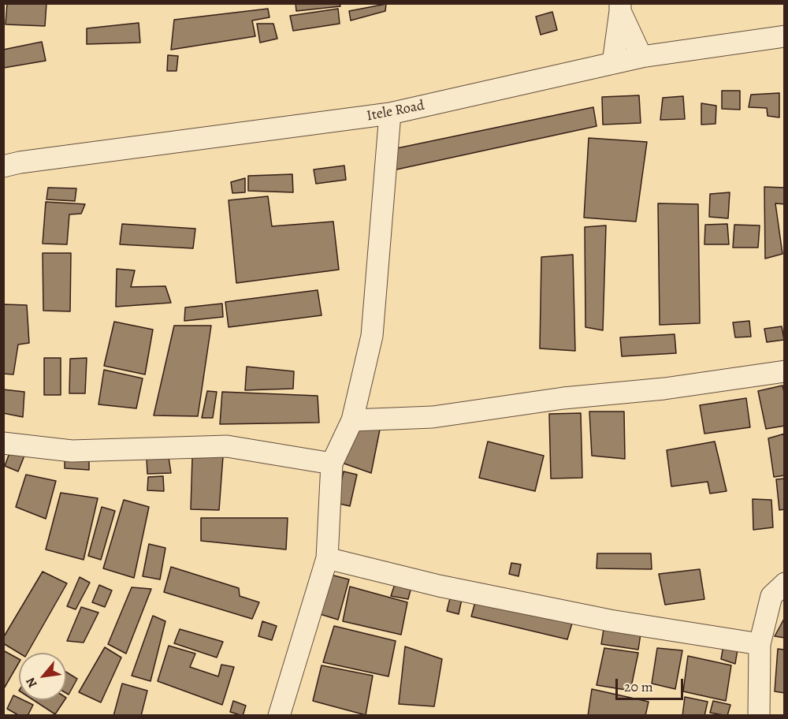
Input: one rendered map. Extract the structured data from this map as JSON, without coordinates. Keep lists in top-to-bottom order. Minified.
{"streets":{"street":["Itele Road"]},"scale_bar":"20 m","north":"bottom left"}
